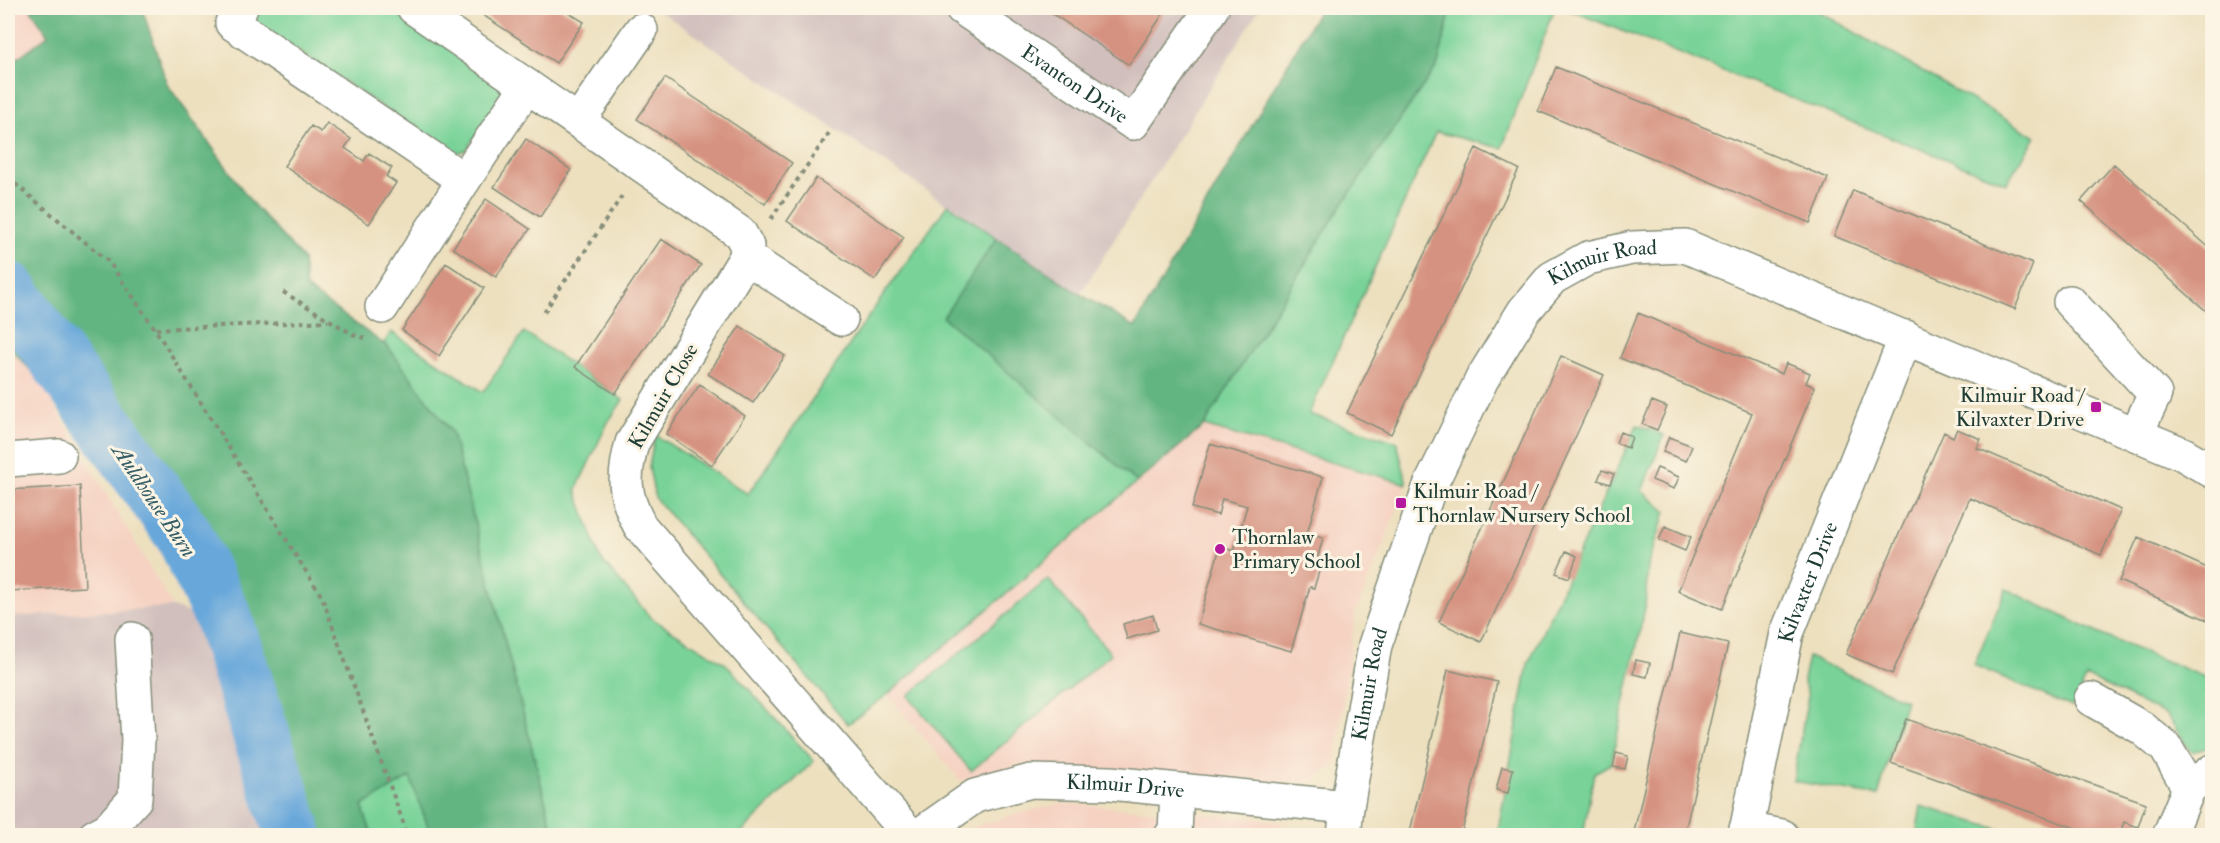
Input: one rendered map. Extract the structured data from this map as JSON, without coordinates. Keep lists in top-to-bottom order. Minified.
{"streets":{"street":["Evanton Drive","Kilmuir Road","Kilmuir Close","Kilvaxter Drive","Kilmuir Drive"]},"crossings":[["Kilmuir Road","Kilvaxter Drive"],["Kilmuir Road","Kilmuir Drive"]],"water":["Auldhouse Burn"],"places":{"transit":["Kilmuir Road / Kilvaxter Drive","Kilmuir Road / Thornlaw Nursery School"],"other":["Thornlaw Primary School"]}}
